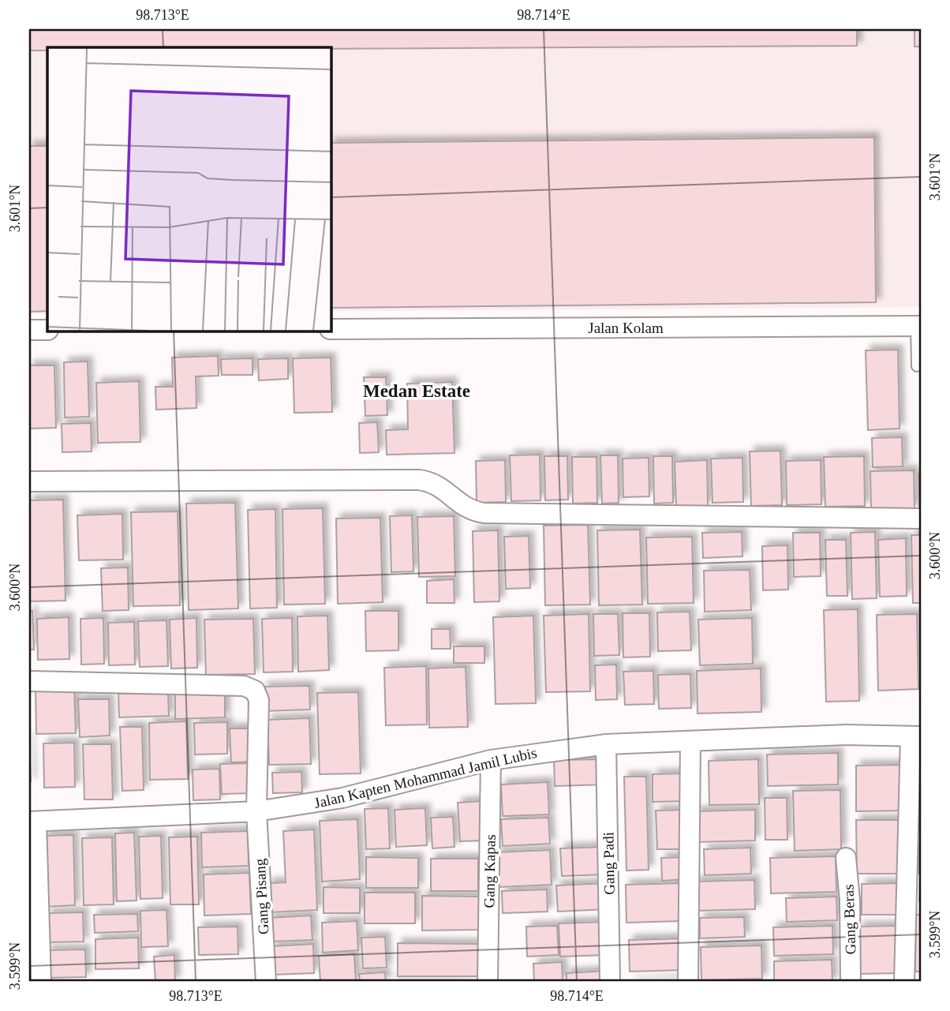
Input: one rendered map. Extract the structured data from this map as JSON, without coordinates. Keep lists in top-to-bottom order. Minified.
{"streets":{"street":["Jalan Kolam","Jalan Kapten Mohammad Jamil Lubis","Gang Padi","Gang Kapas","Gang Pisang","Gang Beras"]},"crossings":[["Jalan Kapten Mohammad Jamil Lubis","Gang Padi"],["Jalan Kapten Mohammad Jamil Lubis","Gang Kapas"],["Jalan Kapten Mohammad Jamil Lubis","Gang Pisang"]],"districts":["Medan Estate"],"coordinates":["98.713°E","98.714°E","3.601°N","3.600°N","3.599°N"]}
